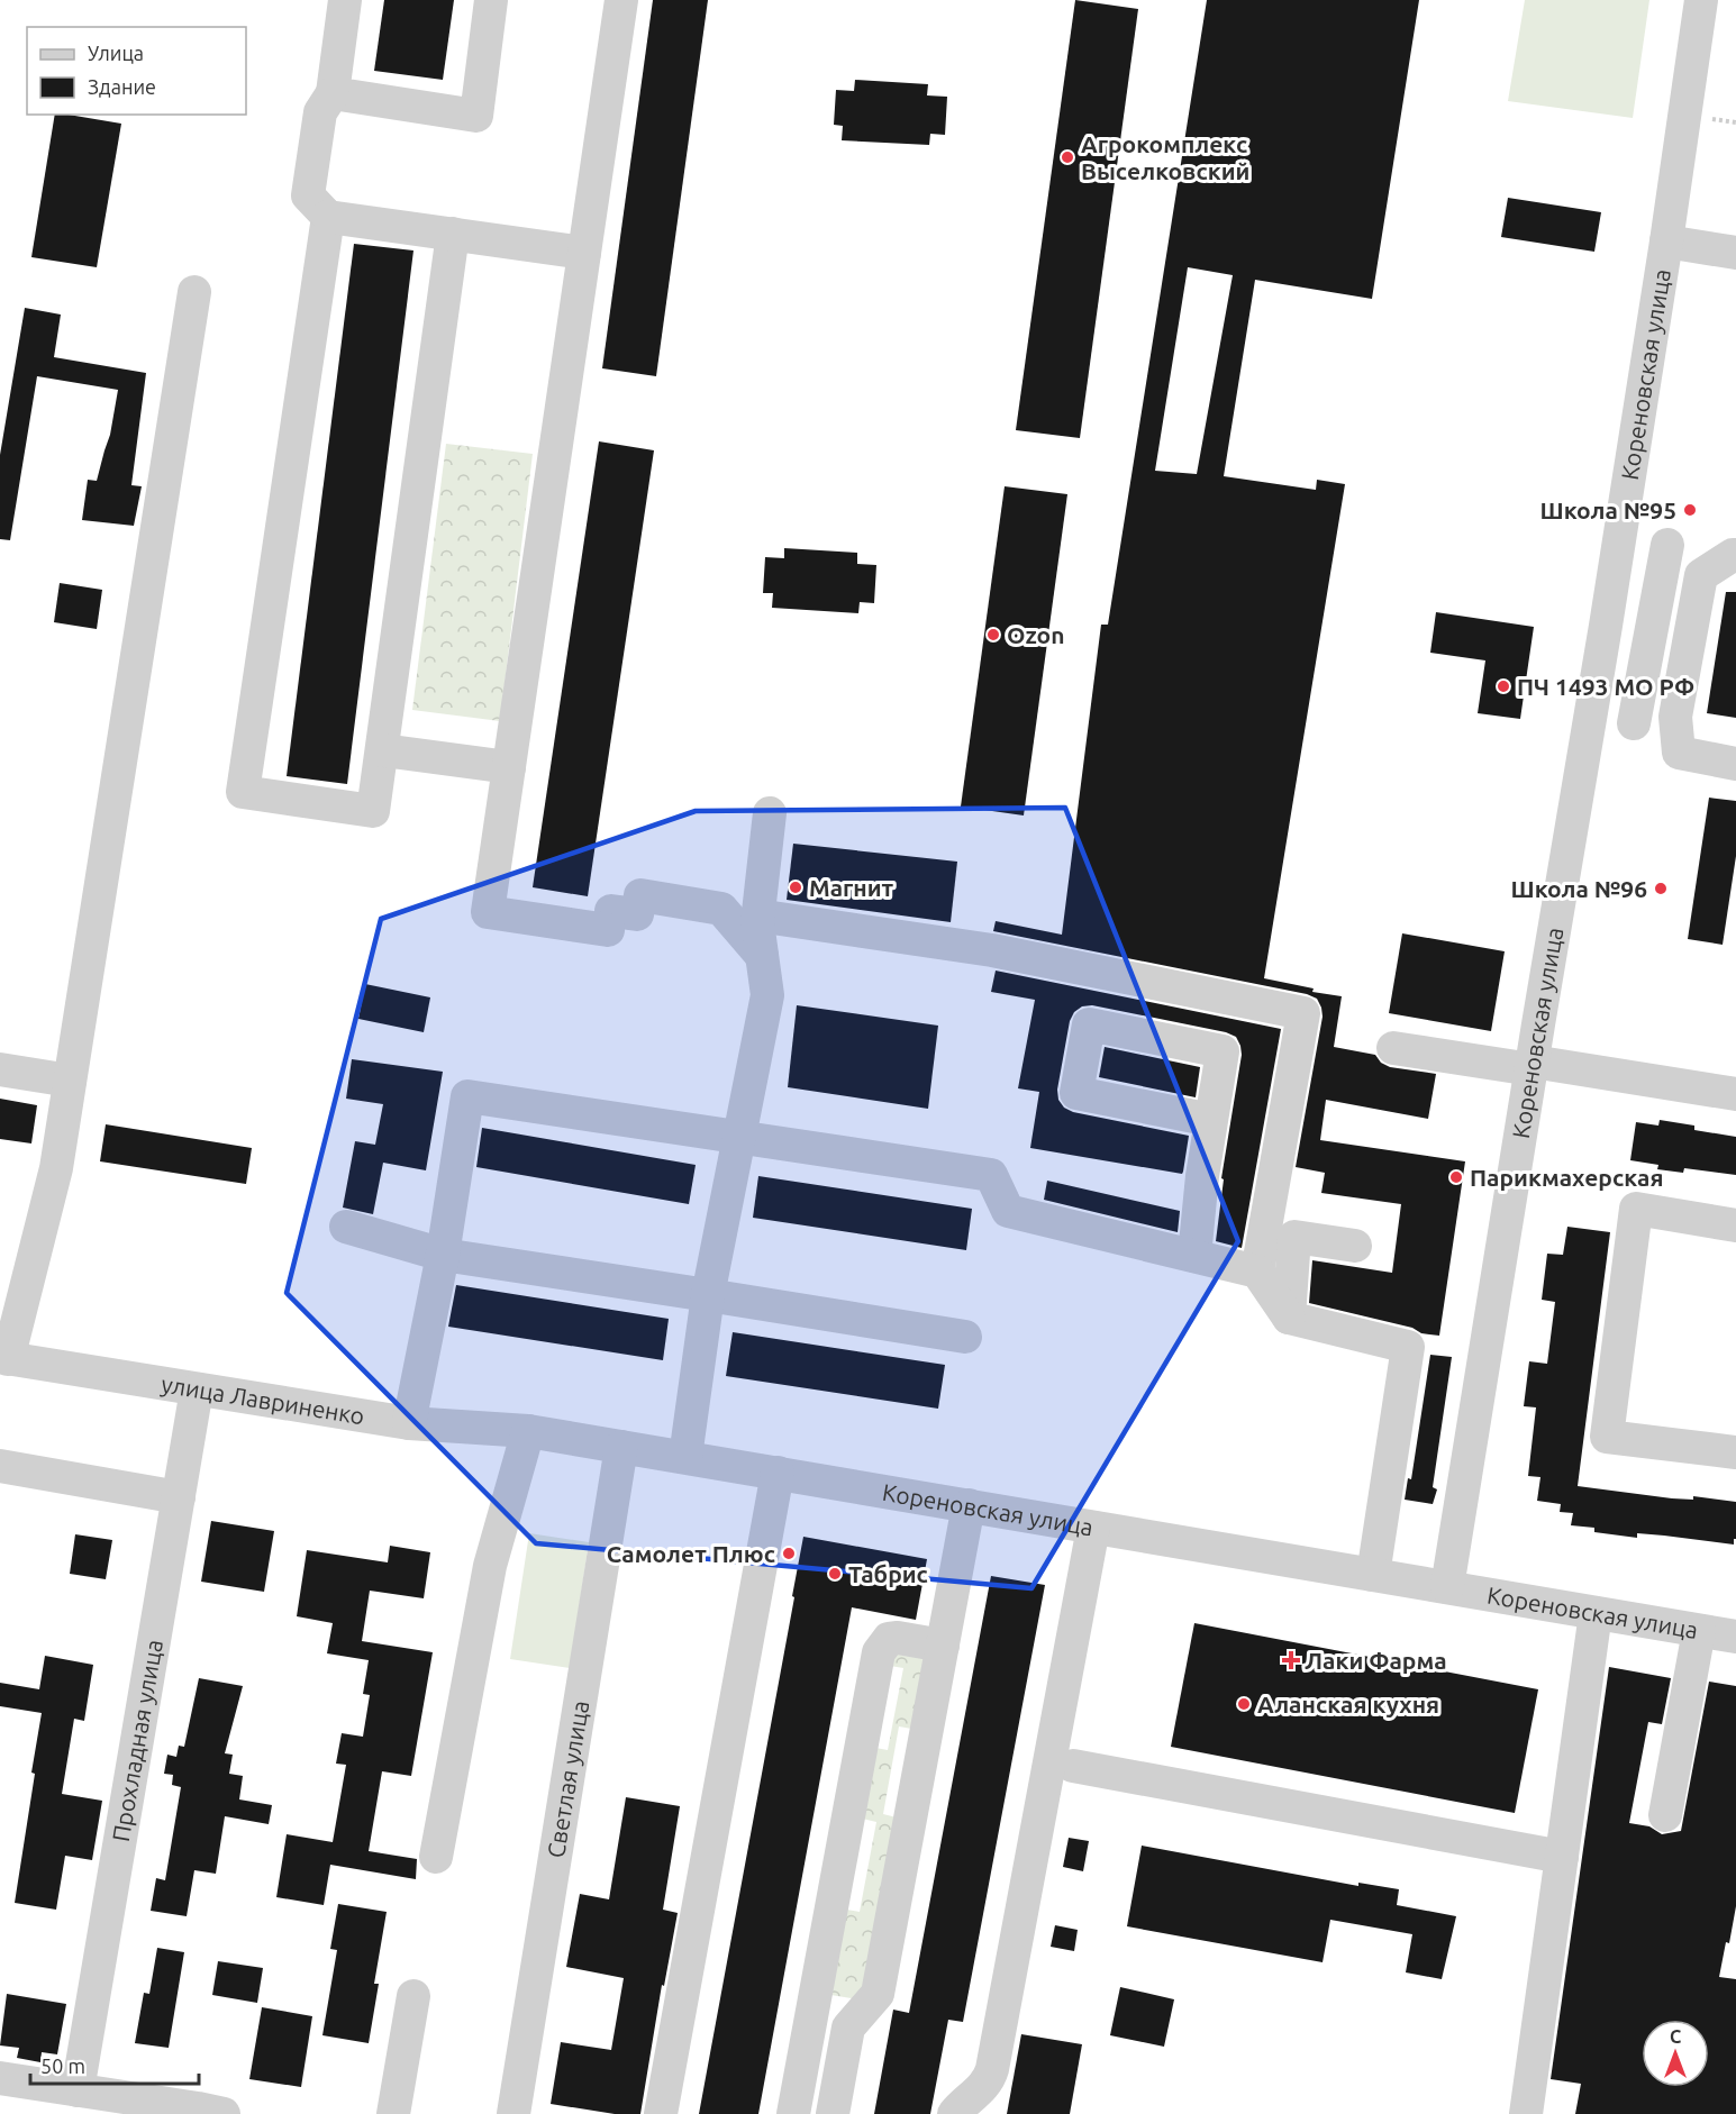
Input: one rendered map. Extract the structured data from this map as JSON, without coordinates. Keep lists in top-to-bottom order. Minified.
{"streets":{"street":["Кореновская улица","улица Лавриненко","Прохладная улица","Светлая улица"]},"crossings":[["Кореновская улица","улица Лавриненко"],["Кореновская улица","Светлая улица"],["улица Лавриненко","Прохладная улица"]],"places":{"other":["Агрокомплекс Выселковский","Школа №95","Ozon","ПЧ 1493 МО РФ","Магнит","Школа №96","Парикмахерская","Самолет Плюс","Табрис","Аланская кухня"],"health":["Лаки Фарма"]},"legend":["Улица","Здание"],"scale_bar":"50 m","north":"top"}
